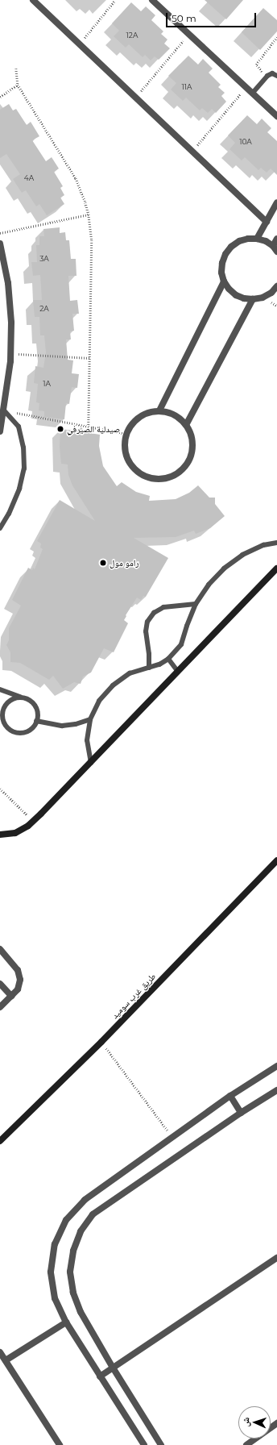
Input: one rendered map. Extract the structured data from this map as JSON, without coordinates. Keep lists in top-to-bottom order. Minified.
{"streets":{"street":["طريق غرب سوميد"]},"places":["صيدلية الصيرفي","رامو مول"],"house_numbers":["12A","11A","10A","4A","3A","2A","1A"],"scale_bar":"50 m","north":"left"}
